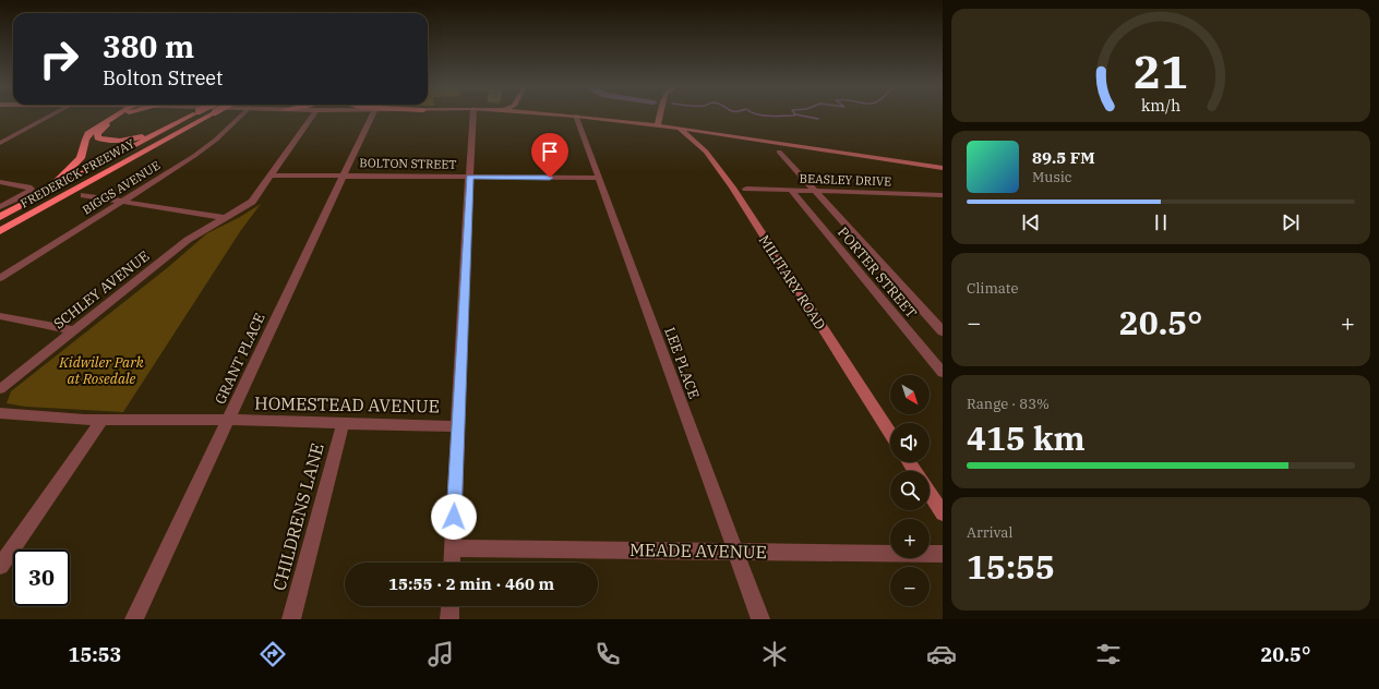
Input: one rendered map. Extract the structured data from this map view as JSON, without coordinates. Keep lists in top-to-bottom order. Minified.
{"streets":{"highway":["FREDERICK FREEWAY"],"main road":["MILITARY ROAD"],"street":["BOLTON STREET","BEASLEY DRIVE","BIGGS AVENUE","PORTER STREET","SCHLEY AVENUE","GRANT PLACE","LEE PLACE","HOMESTEAD AVENUE","CHILDRENS LANE","MEADE AVENUE"]},"crossings":[["BOLTON STREET","SCHLEY AVENUE"],["BOLTON STREET","GRANT PLACE"],["BOLTON STREET","LEE PLACE"],["BEASLEY DRIVE","PORTER STREET"],["GRANT PLACE","HOMESTEAD AVENUE"],["LEE PLACE","MEADE AVENUE"],["HOMESTEAD AVENUE","CHILDRENS LANE"]],"parks":["Kidwiler Park at Rosedale"],"north":"bottom right","page":{"turn":["380 m","Bolton Street"],"song":["89.5 FM","Music"],"tile":["Climate",["Range · 83%","415 km"],["Arrival","15:55"]],"heat":["−","20.5°","+"],"map_buttons":["+","−"],"limit":"30","trip":"15:55 · 2 min · 460 m","tabs":["15:53","20.5°"],"gauge":["21","km/h"]}}
